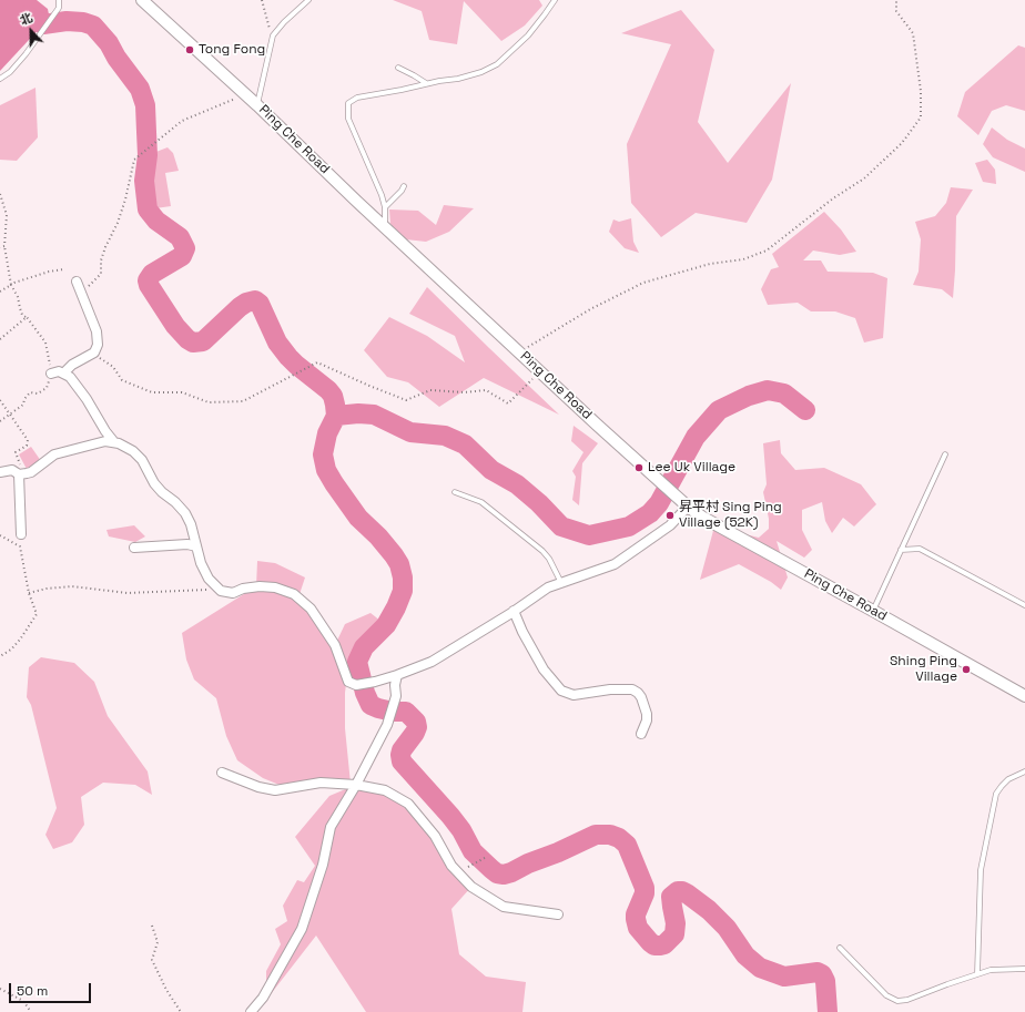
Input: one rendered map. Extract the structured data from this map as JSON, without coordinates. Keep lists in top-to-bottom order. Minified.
{"streets":{"street":["Ping Che Road"]},"places":["Tong Fong","Lee Uk Village","昇平村 Sing Ping Village (52K)","Shing Ping Village"],"scale_bar":"50 m","north":"top"}
